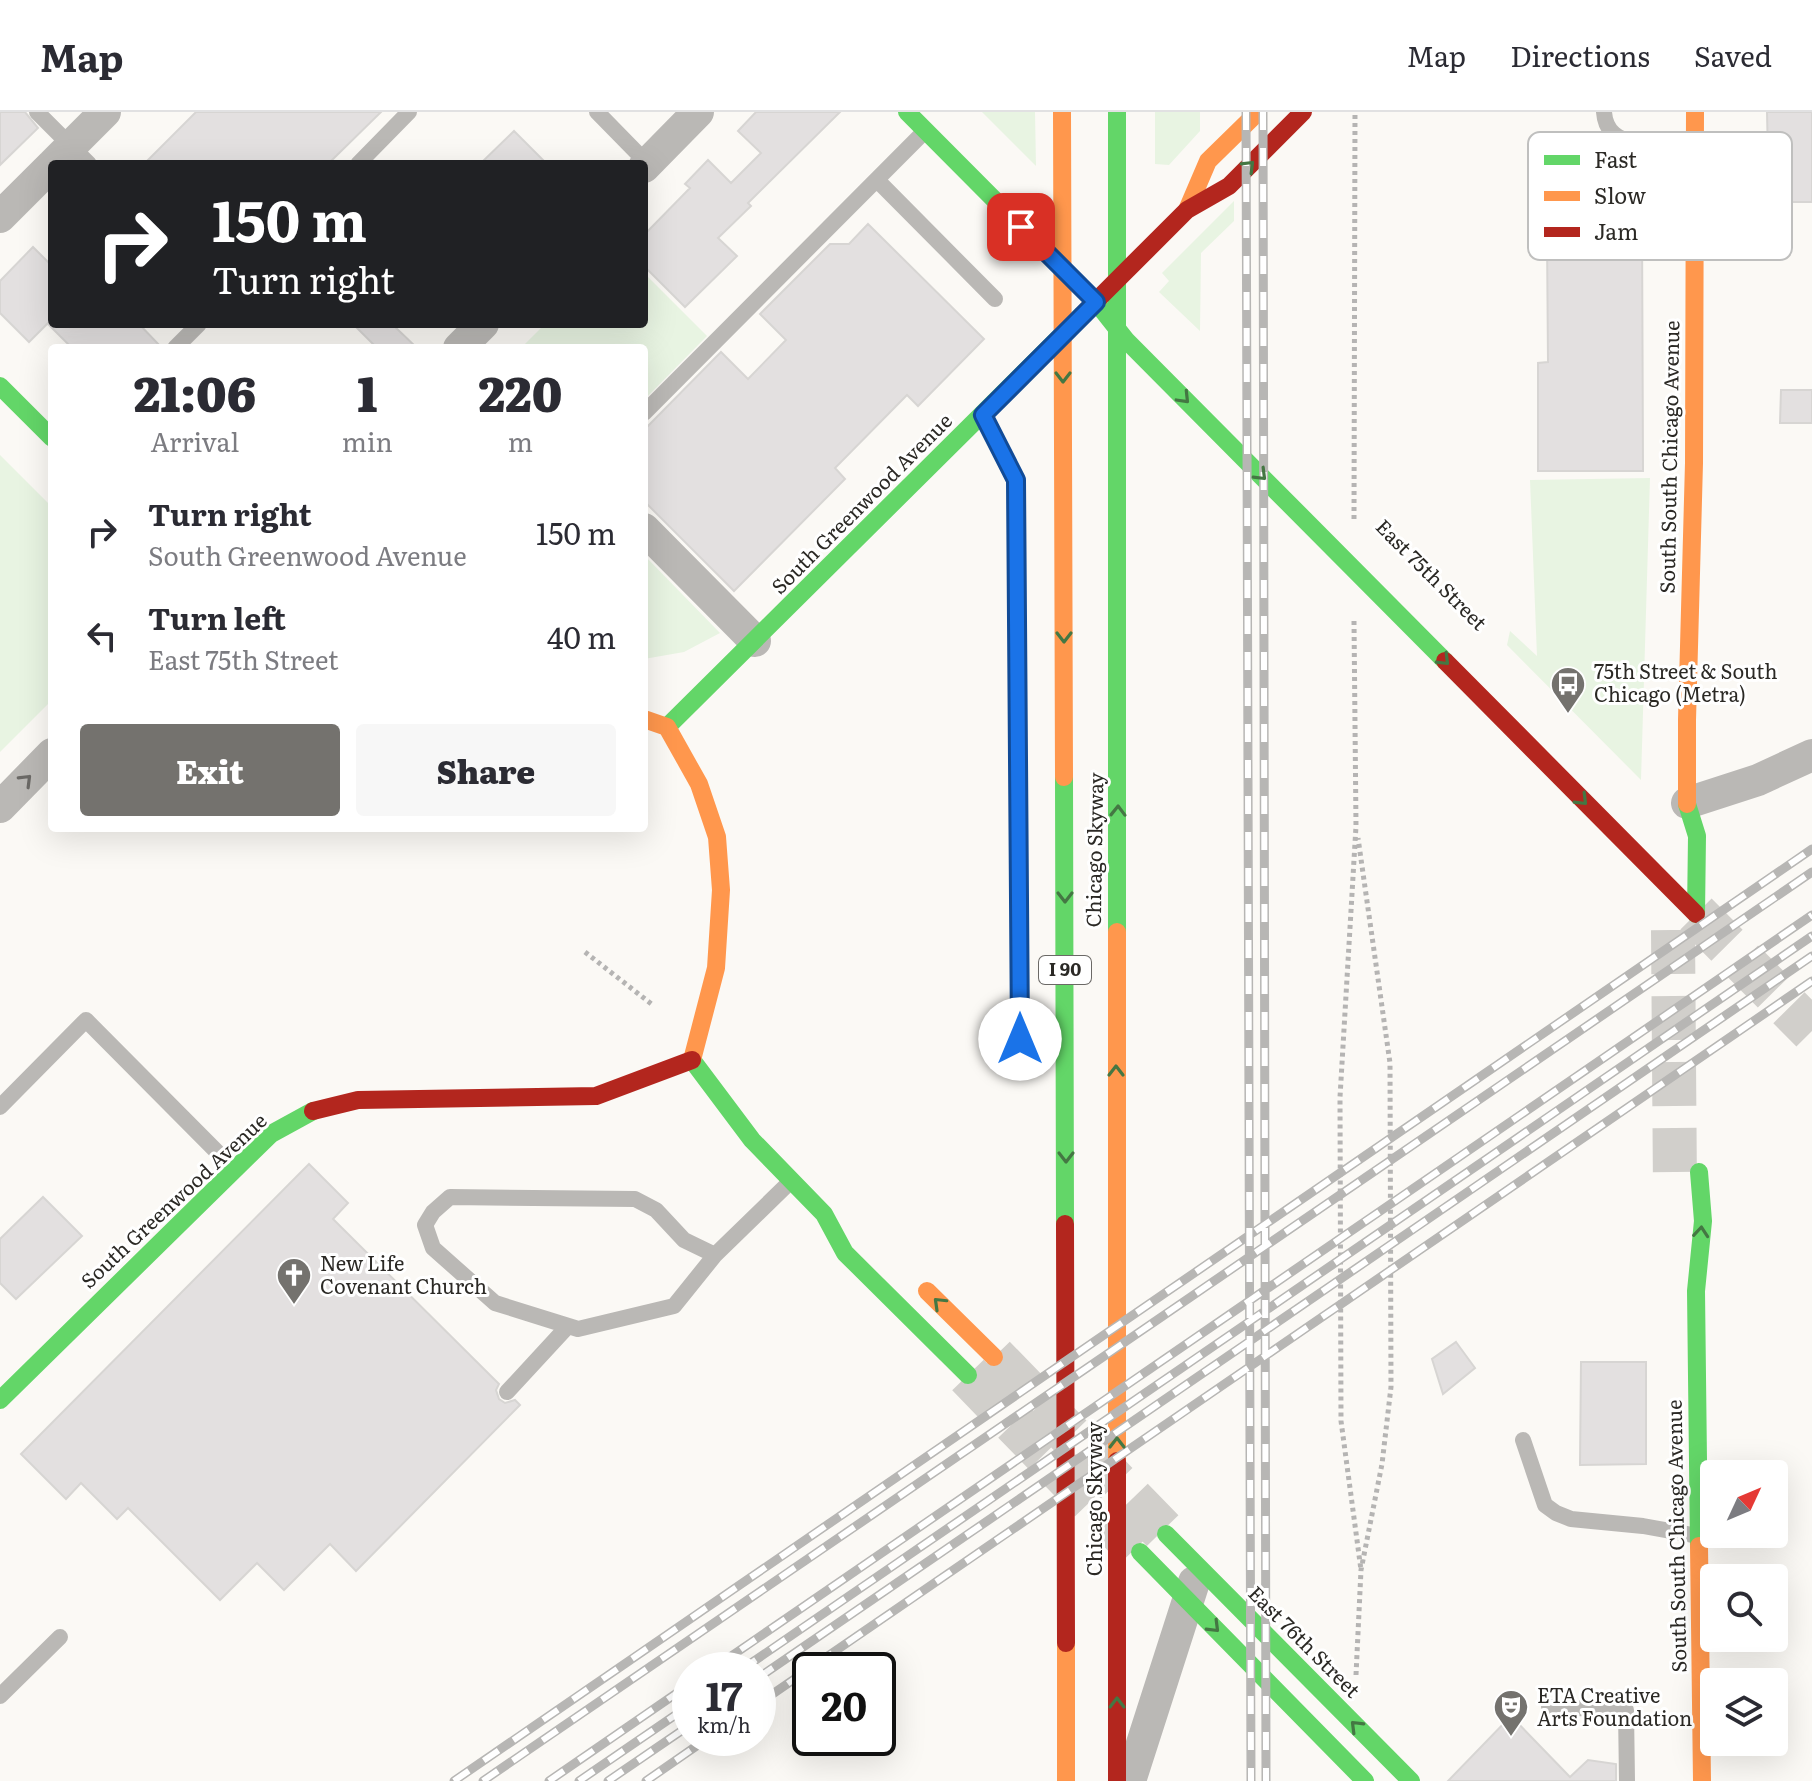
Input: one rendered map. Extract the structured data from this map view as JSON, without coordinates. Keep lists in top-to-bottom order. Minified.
{"streets":{"main road":["South South Chicago Avenue","South Greenwood Avenue","Chicago Skyway","I 90","East 76th Street"]},"places":{"bus stop":["75th Street & South Chicago (Metra)"],"church":["New Life Covenant Church"],"theatre":["ETA Creative Arts Foundation"]},"legend":["Fast","Slow","Jam"],"north":"top right","page":{"header":"Map","nav":["Map","Directions","Saved"],"turn":["150 m","Turn right"],"eta":["21:06","Arrival","1","min","220","m"],"list":[{"name":"Turn right","note":"South Greenwood Avenue","value":"150 m"},{"name":"Turn left","note":"East 75th Street","value":"40 m"}],"buttons":["Exit","Share"],"speed":"17 km/h","limit":"20"}}
